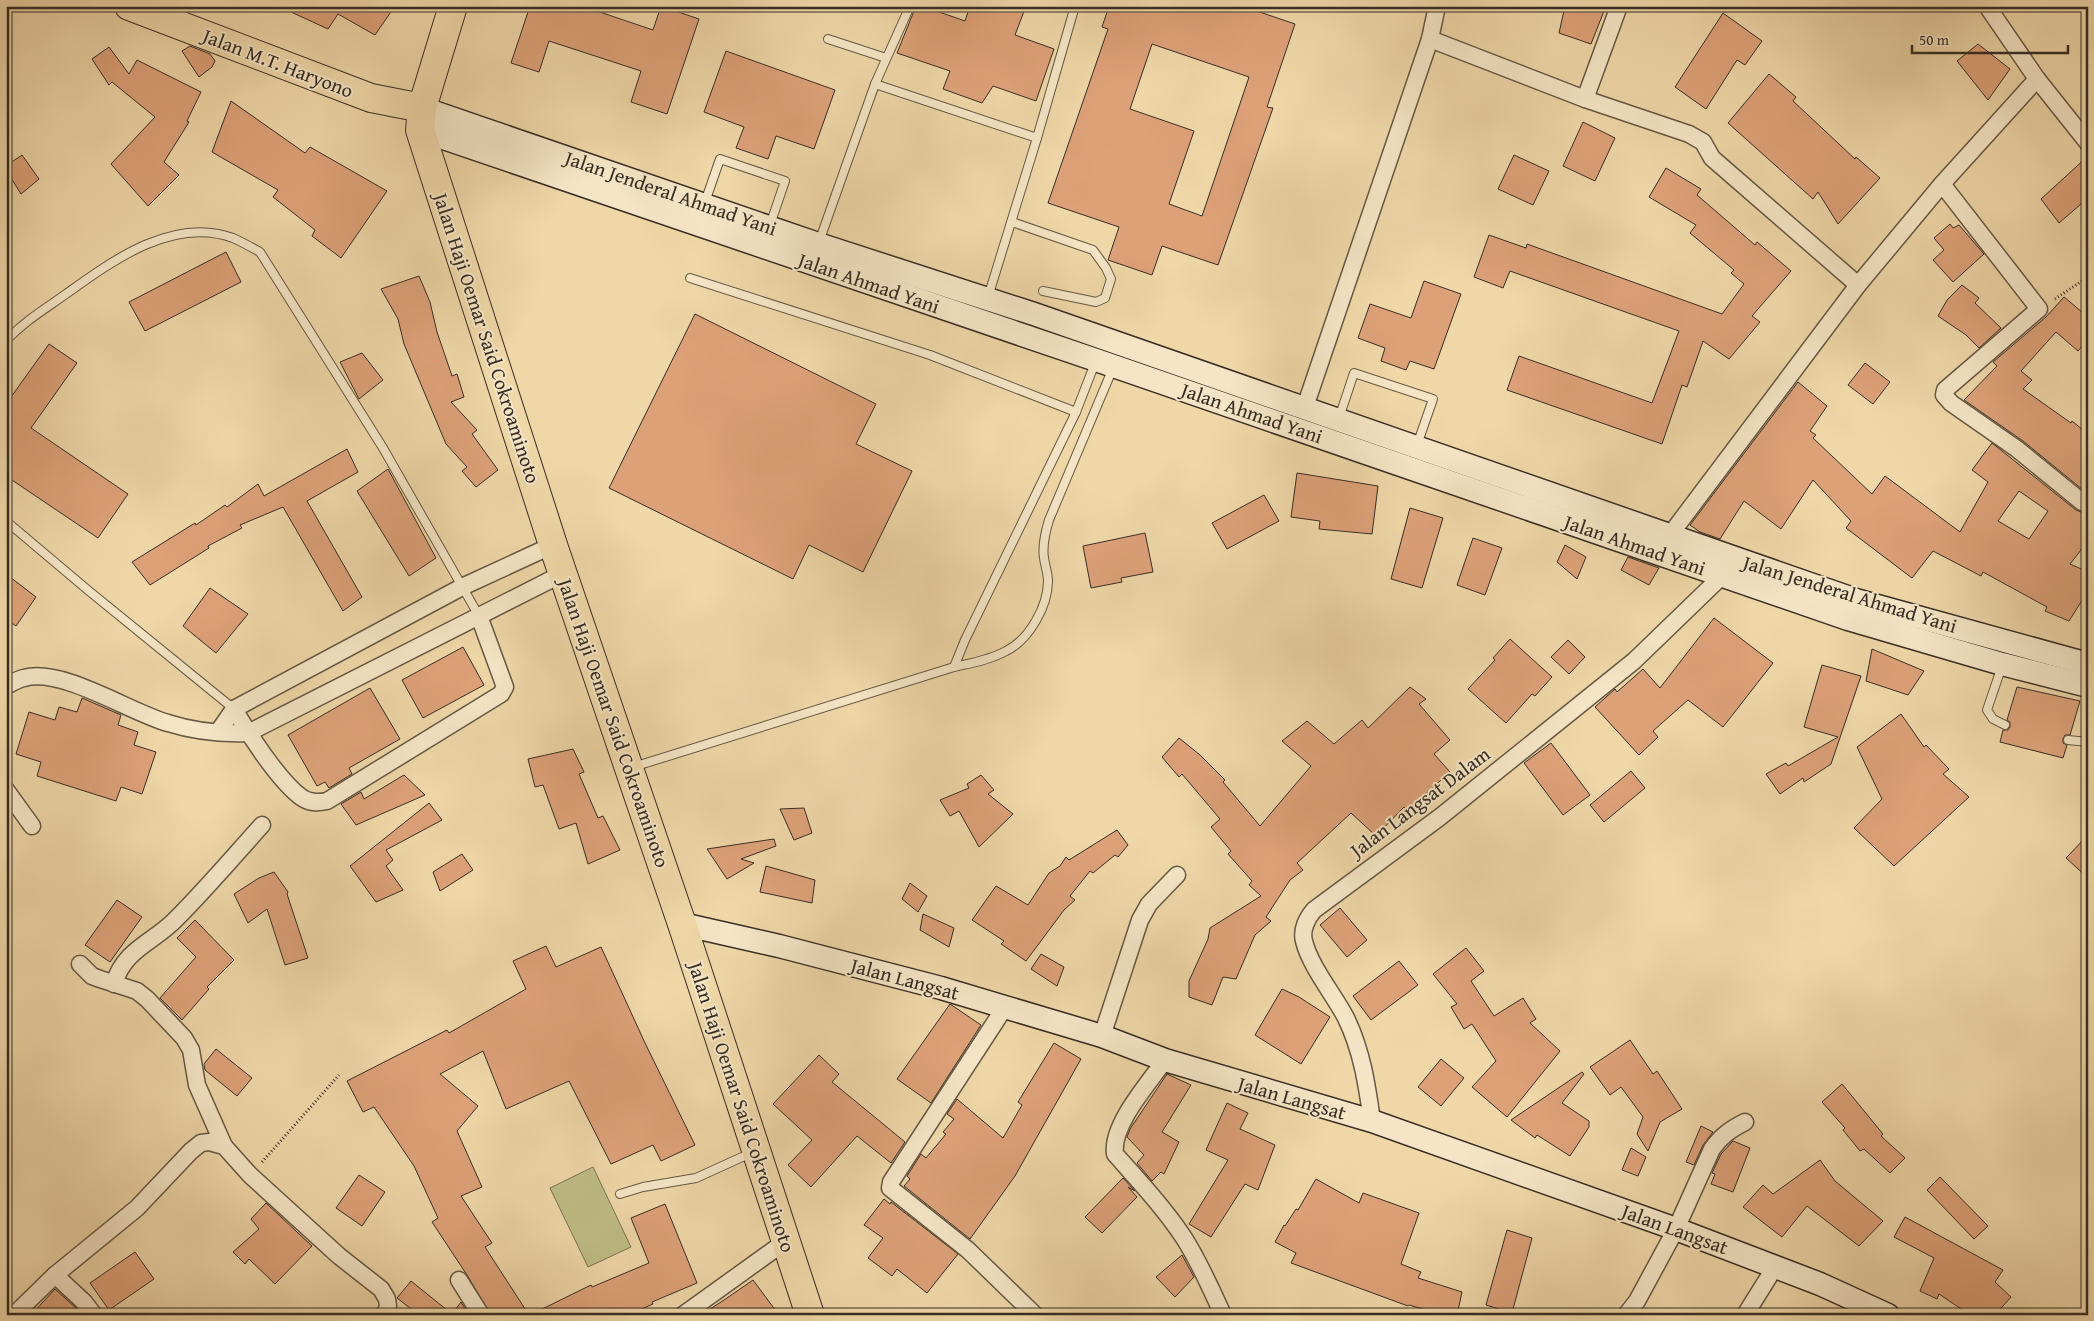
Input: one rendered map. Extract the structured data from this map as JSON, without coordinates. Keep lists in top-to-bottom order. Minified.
{"streets":{"highway":["Jalan M.T. Haryono","Jalan Haji Oemar Said Cokroaminoto"],"main road":["Jalan Jenderal Ahmad Yani","Jalan Ahmad Yani","Jalan Langsat"],"street":["Jalan Langsat Dalam"]},"crossings":[["Jalan M.T. Haryono","Jalan Jenderal Ahmad Yani"],["Jalan M.T. Haryono","Jalan Ahmad Yani"],["Jalan M.T. Haryono","Jalan Haji Oemar Said Cokroaminoto"],["Jalan Jenderal Ahmad Yani","Jalan Ahmad Yani"],["Jalan Jenderal Ahmad Yani","Jalan Haji Oemar Said Cokroaminoto"],["Jalan Ahmad Yani","Jalan Haji Oemar Said Cokroaminoto"],["Jalan Ahmad Yani","Jalan Langsat Dalam"],["Jalan Haji Oemar Said Cokroaminoto","Jalan Langsat"],["Jalan Langsat Dalam","Jalan Langsat"]],"scale_bar":"50 m"}
